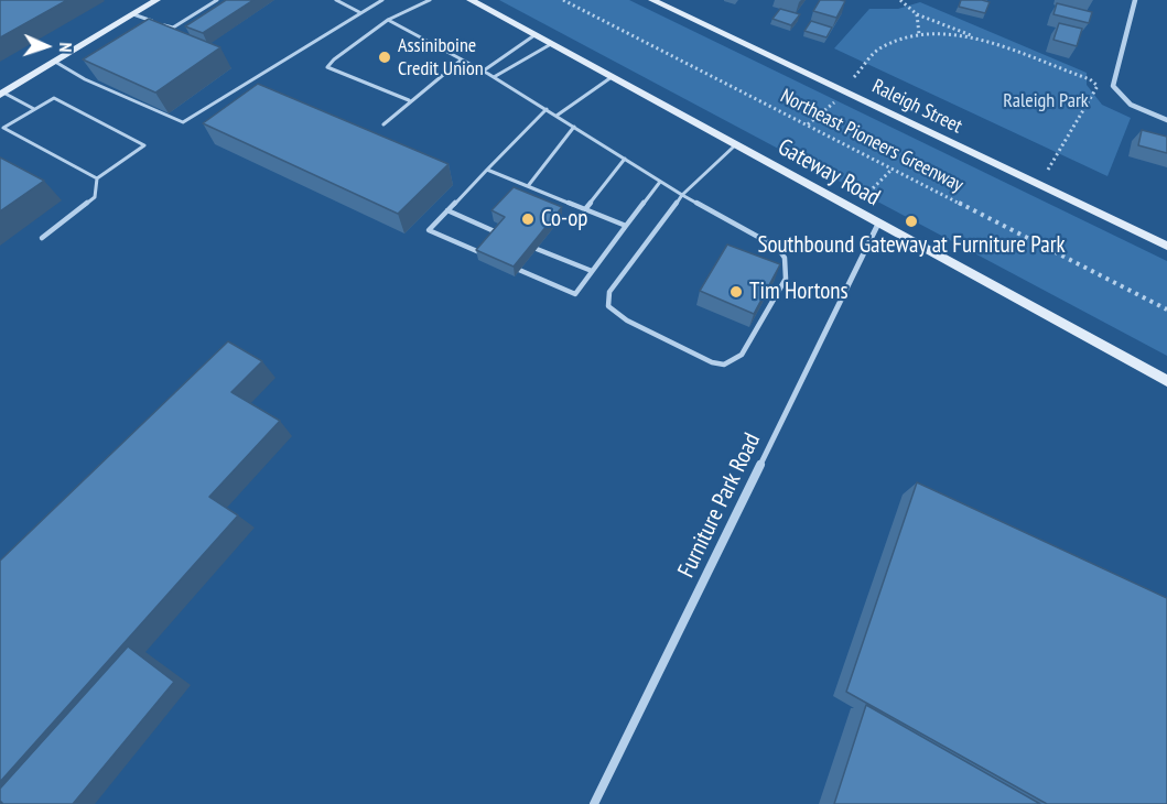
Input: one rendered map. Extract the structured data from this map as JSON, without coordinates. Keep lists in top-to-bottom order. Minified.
{"streets":{"main road":["Raleigh Street","Gateway Road"],"street":["Furniture Park Road"],"path":["Northeast Pioneers Greenway"]},"crossings":[["Gateway Road","Furniture Park Road"]],"parks":["Raleigh Park"],"places":["Assiniboine Credit Union","Co-op","Southbound Gateway at Furniture Park","Tim Hortons"],"north":"right"}
